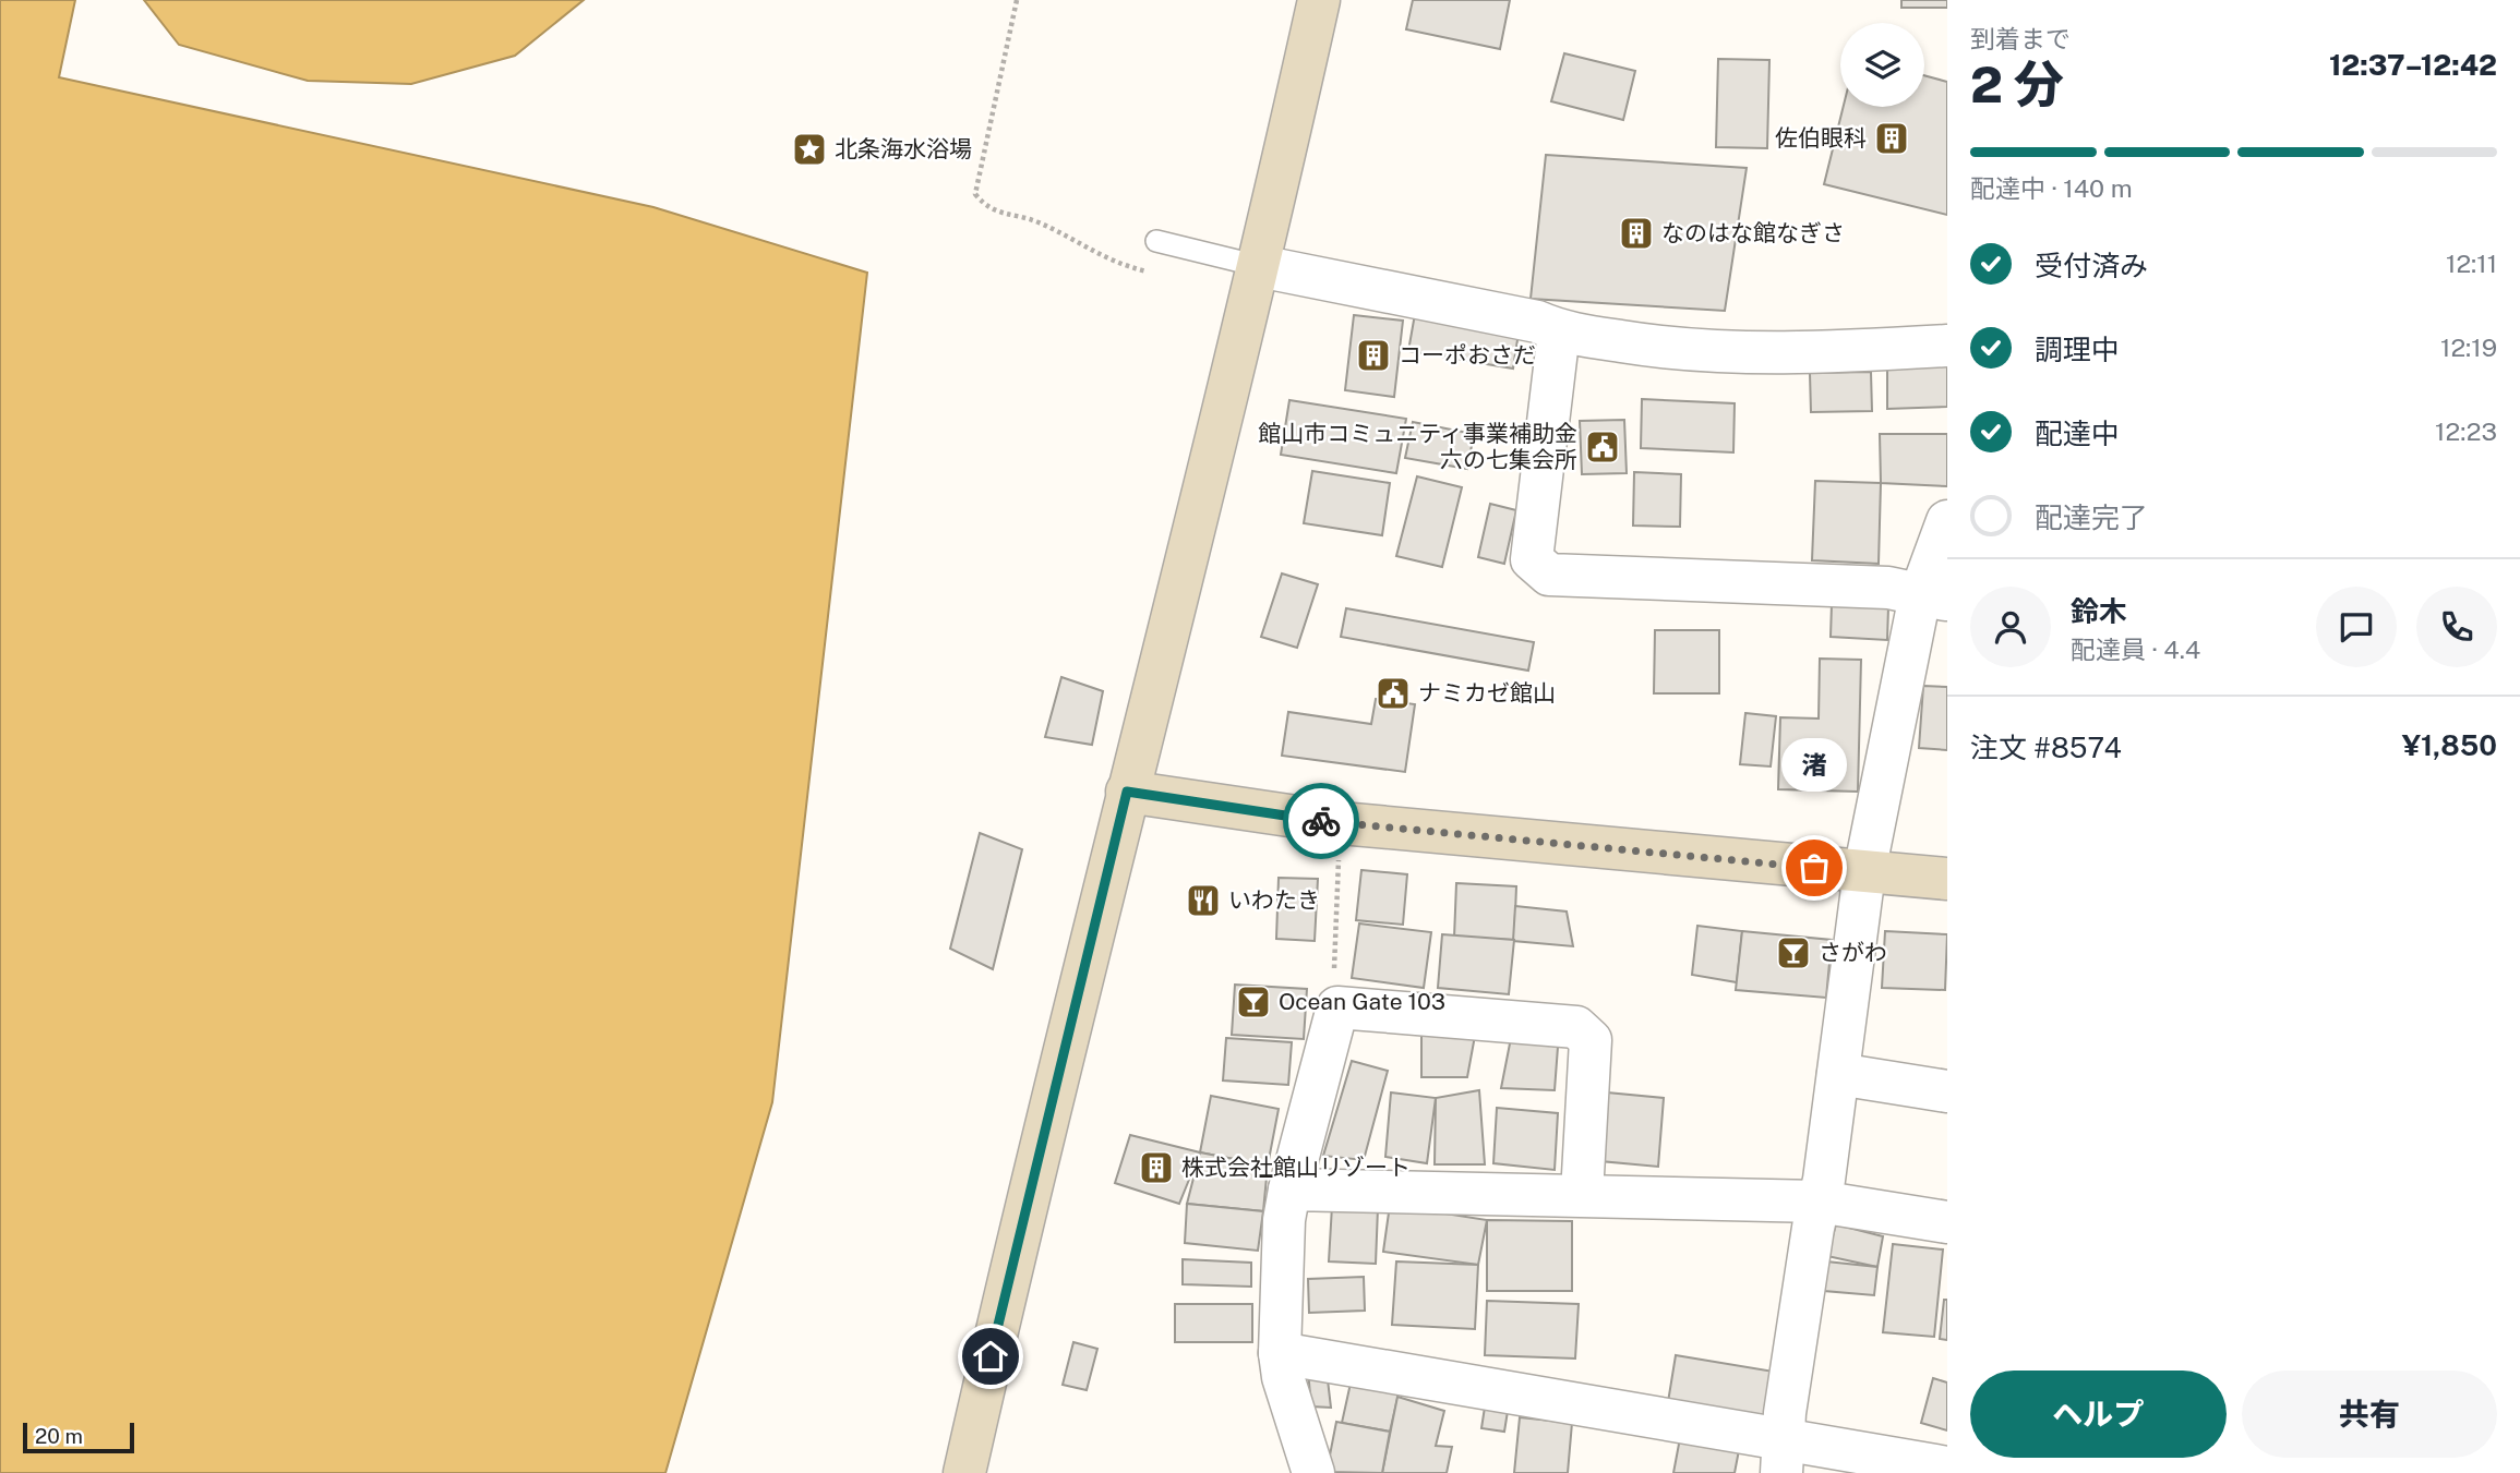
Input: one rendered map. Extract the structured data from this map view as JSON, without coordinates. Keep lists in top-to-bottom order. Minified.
{"places":{"building":["佐伯眼科","なのはな館なぎさ","コーポおさだ","株式会社館山リゾート"],"place":["北条海水浴場"],"public building":["館山市コミュニティ事業補助金 六の七集会所","ナミカゼ館山"],"other":["渚"],"restaurant":["いわたき"],"bar":["さがわ","Ocean Gate 103"]},"scale_bar":"20 m","page":{"heading":["2 分","到着まで","12:37–12:42"],"panel":["鈴木","配達員 · 4.4","注文 #8574","¥1,850"],"bar":"配達中 · 140 m","list":[["受付済み","12:11"],["調理中","12:19"],["配達中","12:23"],"配達完了"],"bubble":"渚","buttons":["ヘルプ","共有"],"scale":"20 m"}}
